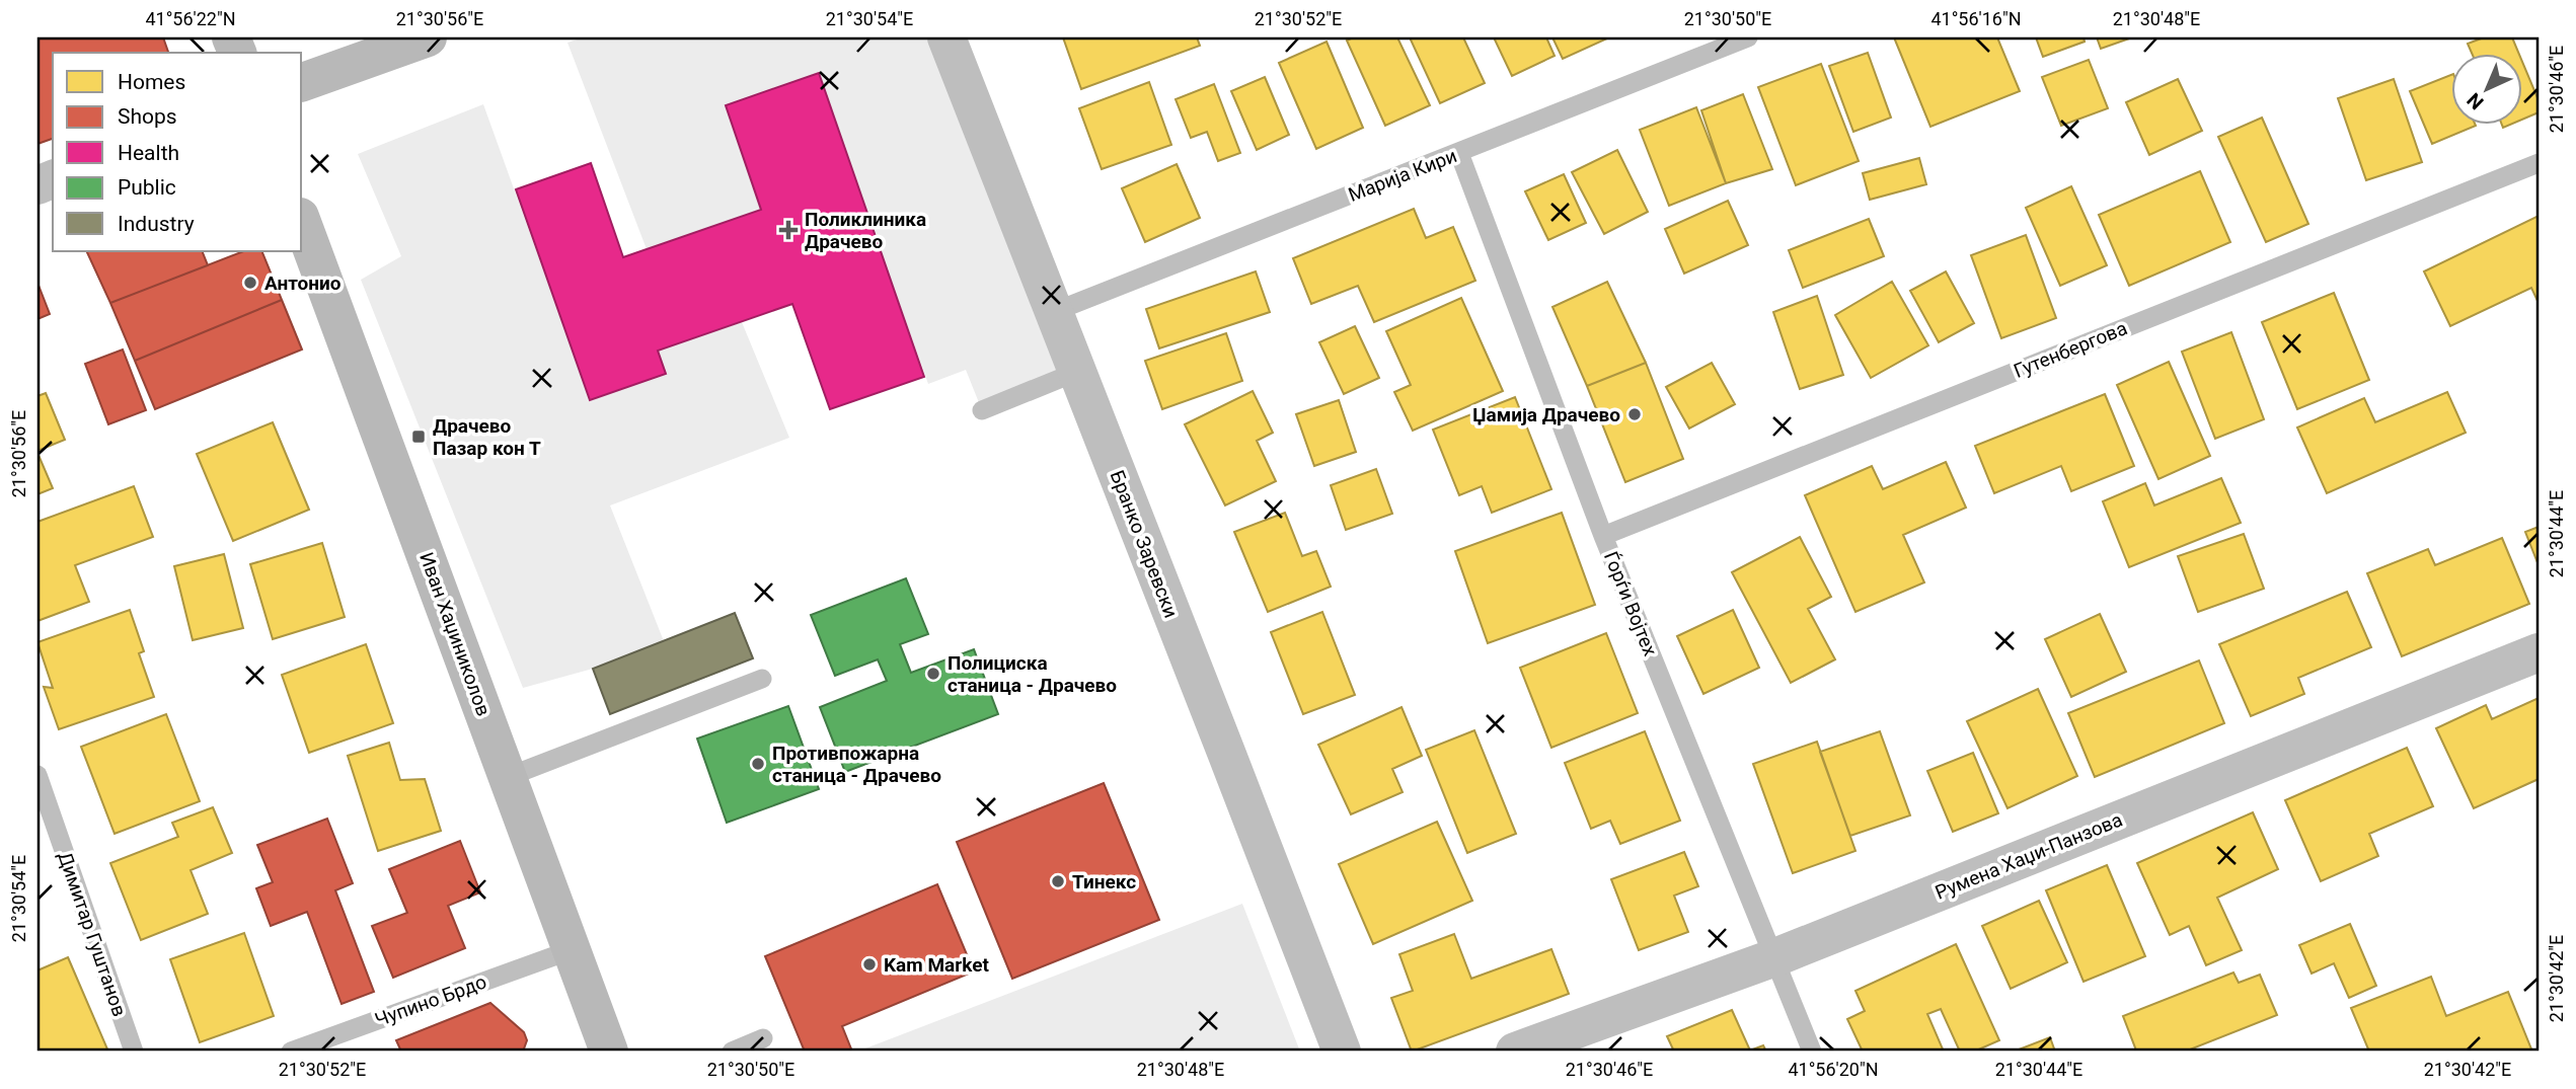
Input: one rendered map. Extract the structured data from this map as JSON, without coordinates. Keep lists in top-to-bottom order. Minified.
{"streets":{"street":["Бранко Заревски","Иван Хаџиниколов","Румена Хаџи-Панзова"],"lane":["Марија Кири","Гутенбергова","Ѓорѓи Војтех","Димитар Гуштанов","Чупино Брдо"]},"crossings":[["Марија Кири","Бранко Заревски"],["Марија Кири","Ѓорѓи Војтех"],["Гутенбергова","Ѓорѓи Војтех"],["Ѓорѓи Војтех","Румена Хаџи-Панзова"],["Иван Хаџиниколов","Чупино Брдо"]],"places":{"health":["Поликлиника Драчево"],"other":["Антонио","Џамија Драчево","Полициска станица - Драчево","Противпожарна станица - Драчево","Тинекс","Kam Market"],"transit":["Драчево Пазар кон Т"]},"legend":["Homes","Shops","Health","Public","Industry"],"north":"bottom left","coordinates":["41°56'22\"N","21°30'56\"E","21°30'54\"E","21°30'52\"E","21°30'50\"E","41°56'16\"N","21°30'48\"E","21°30'46\"E","21°30'44\"E","21°30'42\"E","41°56'20\"N"]}
